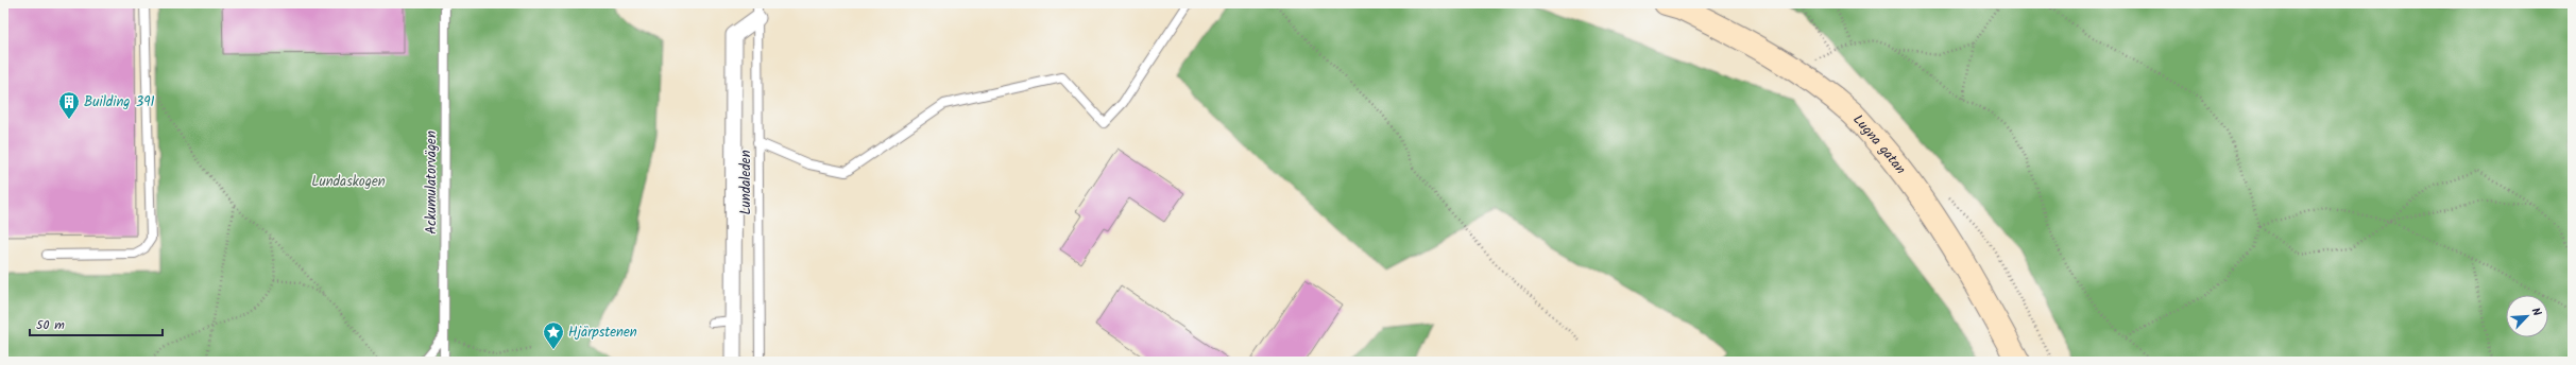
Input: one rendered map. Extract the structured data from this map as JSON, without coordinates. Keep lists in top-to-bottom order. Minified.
{"streets":{"main road":["Lugna gatan"],"lane":["Ackumulatorvägen","Lundaleden"]},"parks":["Lundaskogen"],"places":{"building":["Building 391"],"place":["Hjärpstenen"]},"scale_bar":"50 m","north":"top right"}
